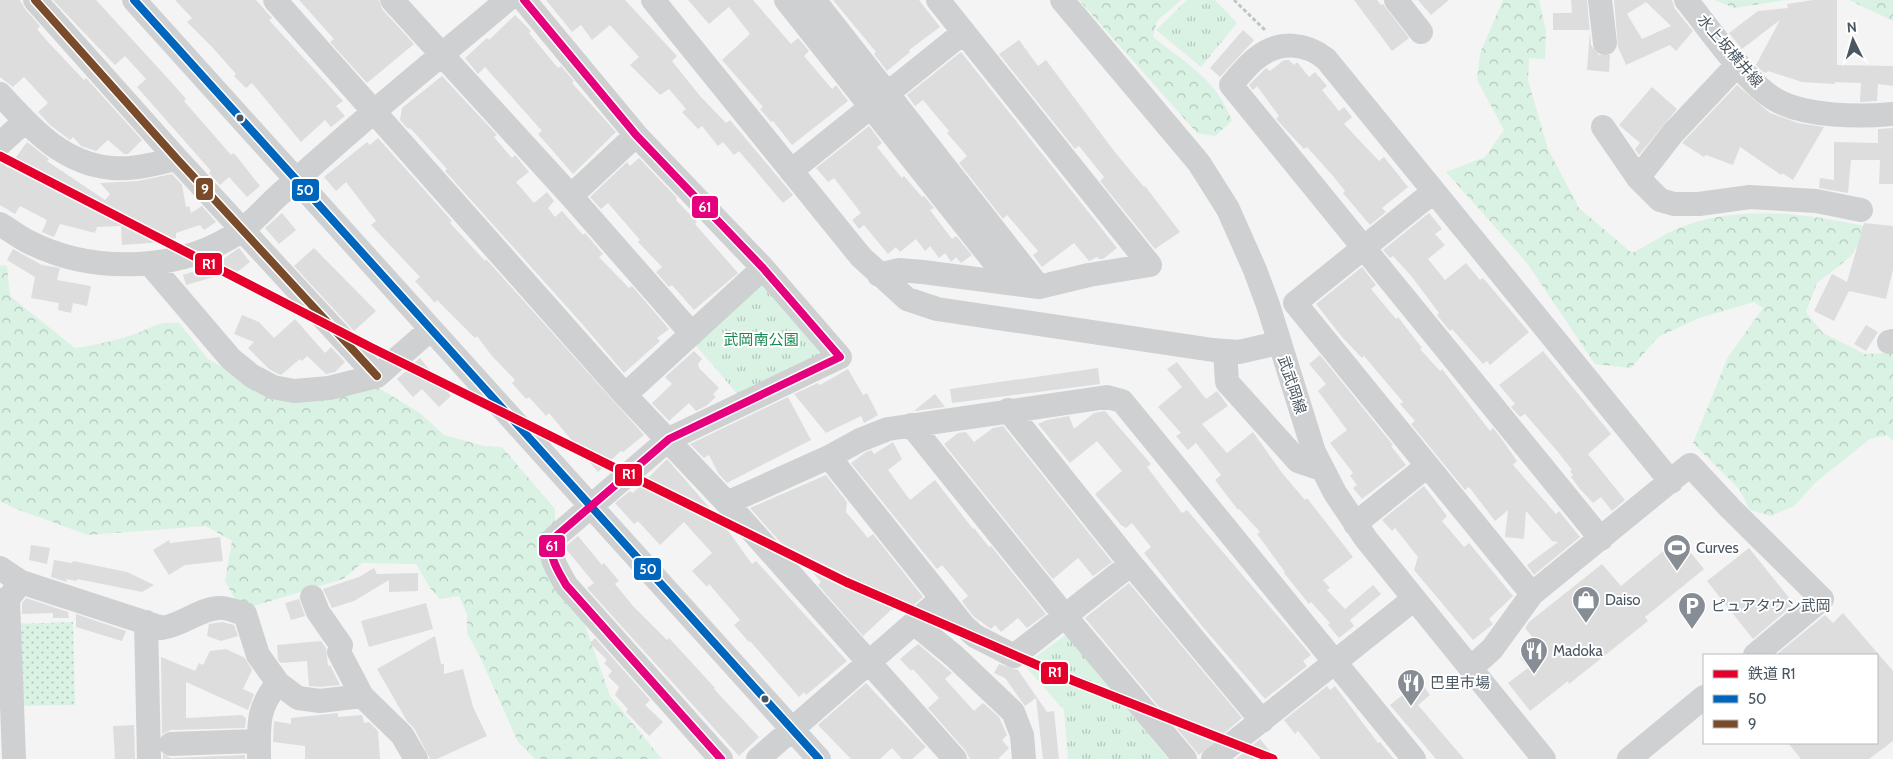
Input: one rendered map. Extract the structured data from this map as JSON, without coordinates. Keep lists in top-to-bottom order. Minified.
{"streets":{"street":["水上坂横井線","武武岡線"]},"parks":["武岡南公園"],"places":{"sports":["Curves"],"shop":["Daiso"],"parking":["ピュアタウン武岡"],"restaurant":["Madoka","巴里市場"]},"lines":["transit line 50","transit line 9","transit line 61","rail line R1"],"legend":["鉄道 R1","50","9"],"north":"top"}
